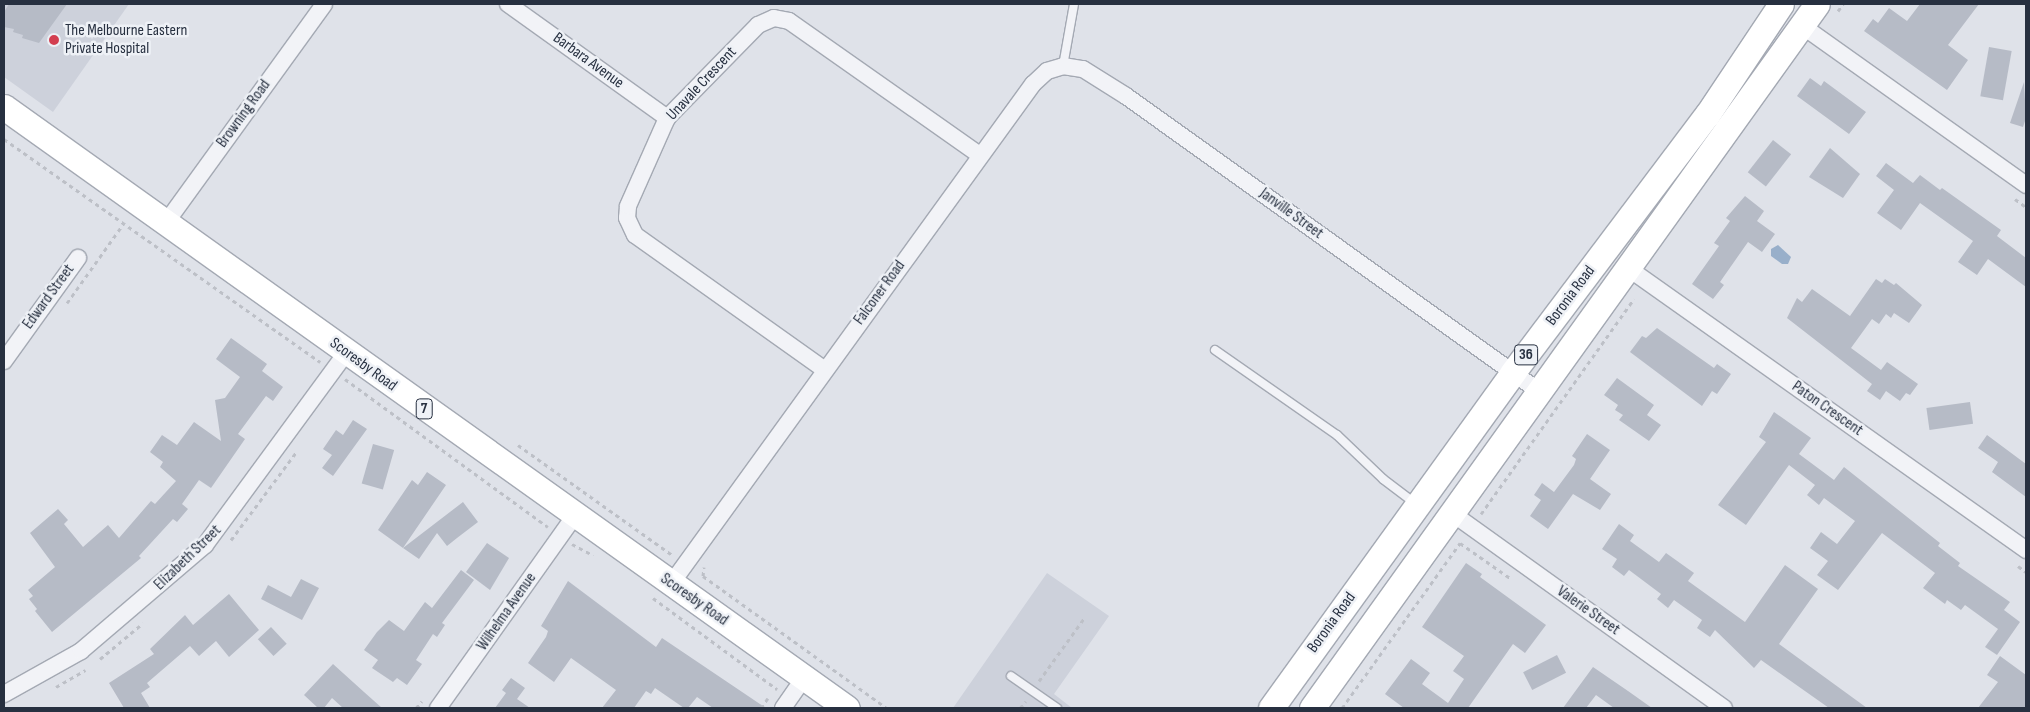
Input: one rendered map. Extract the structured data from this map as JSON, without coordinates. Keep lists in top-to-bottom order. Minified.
{"streets":{"main road":["Boronia Road","36","Scoresby Road","7"],"street":["Barbara Avenue","Unavale Crescent","Browning Road","Janville Street","Falconer Road","Edward Street","Paton Crescent","Elizabeth Street","Valerie Street","Wilhelma Avenue"]},"crossings":[["Barbara Avenue","Unavale Crescent"],["Unavale Crescent","Falconer Road"],["Browning Road","Scoresby Road"],["Janville Street","Falconer Road"],["Janville Street","Boronia Road"],["Falconer Road","Scoresby Road"],["Boronia Road","Paton Crescent"],["Boronia Road","Valerie Street"],["Scoresby Road","Elizabeth Street"],["Scoresby Road","Wilhelma Avenue"]],"places":["The Melbourne Eastern Private Hospital"]}
